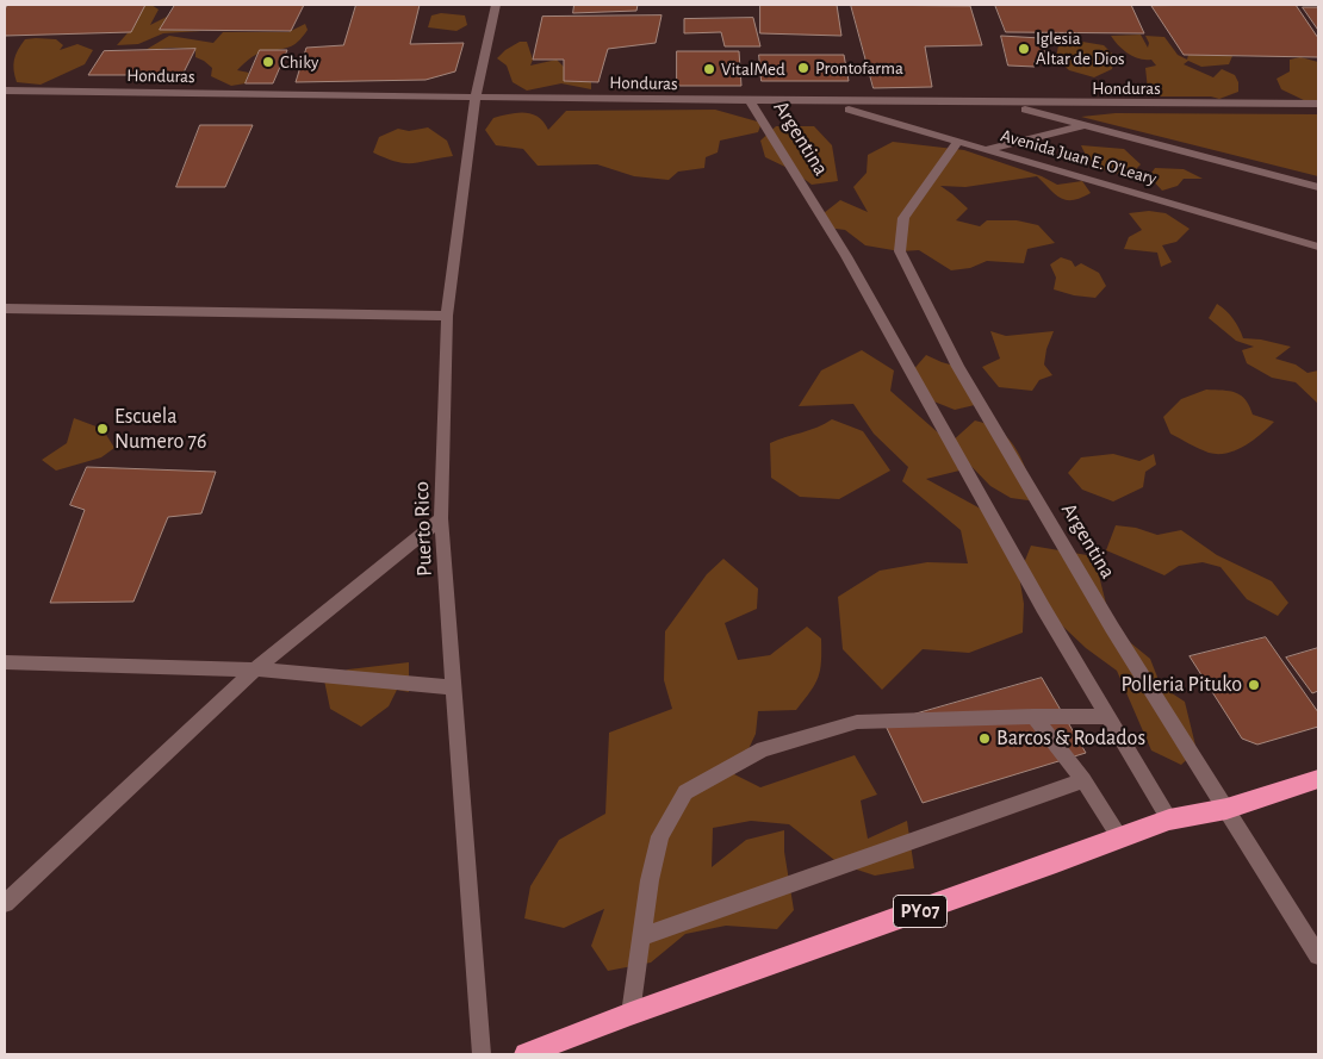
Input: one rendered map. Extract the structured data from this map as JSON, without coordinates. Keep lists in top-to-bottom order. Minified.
{"streets":{"highway":["PY07"],"street":["Honduras","Argentina","Avenida Juan E. O'Leary","Puerto Rico"]},"crossings":[["Honduras","Argentina"],["Honduras","Avenida Juan E. O'Leary"],["Honduras","Puerto Rico"],["Argentina","Avenida Juan E. O'Leary"],["Argentina","PY07"]],"places":["Iglesia Altar de Dios","Chiky","Prontofarma","VitalMed","Escuela Numero 76","Polleria Pituko","Barcos & Rodados"]}
